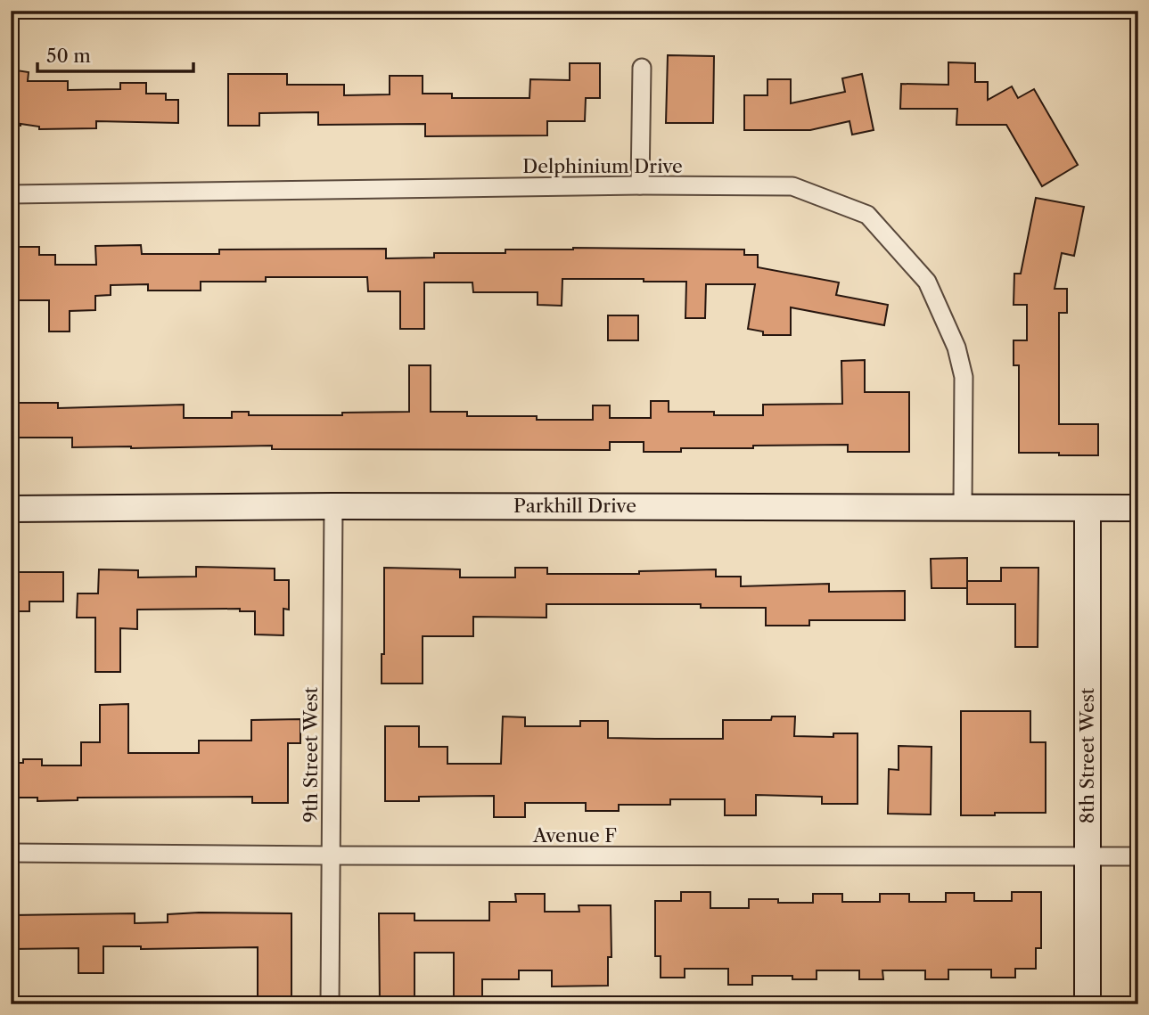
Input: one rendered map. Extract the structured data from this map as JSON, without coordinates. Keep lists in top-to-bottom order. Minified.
{"streets":{"street":["Delphinium Drive","Parkhill Drive","9th Street West","8th Street West","Avenue F"]},"crossings":[["Delphinium Drive","Parkhill Drive"],["Parkhill Drive","9th Street West"],["Parkhill Drive","8th Street West"],["9th Street West","Avenue F"],["8th Street West","Avenue F"]],"scale_bar":"50 m"}
